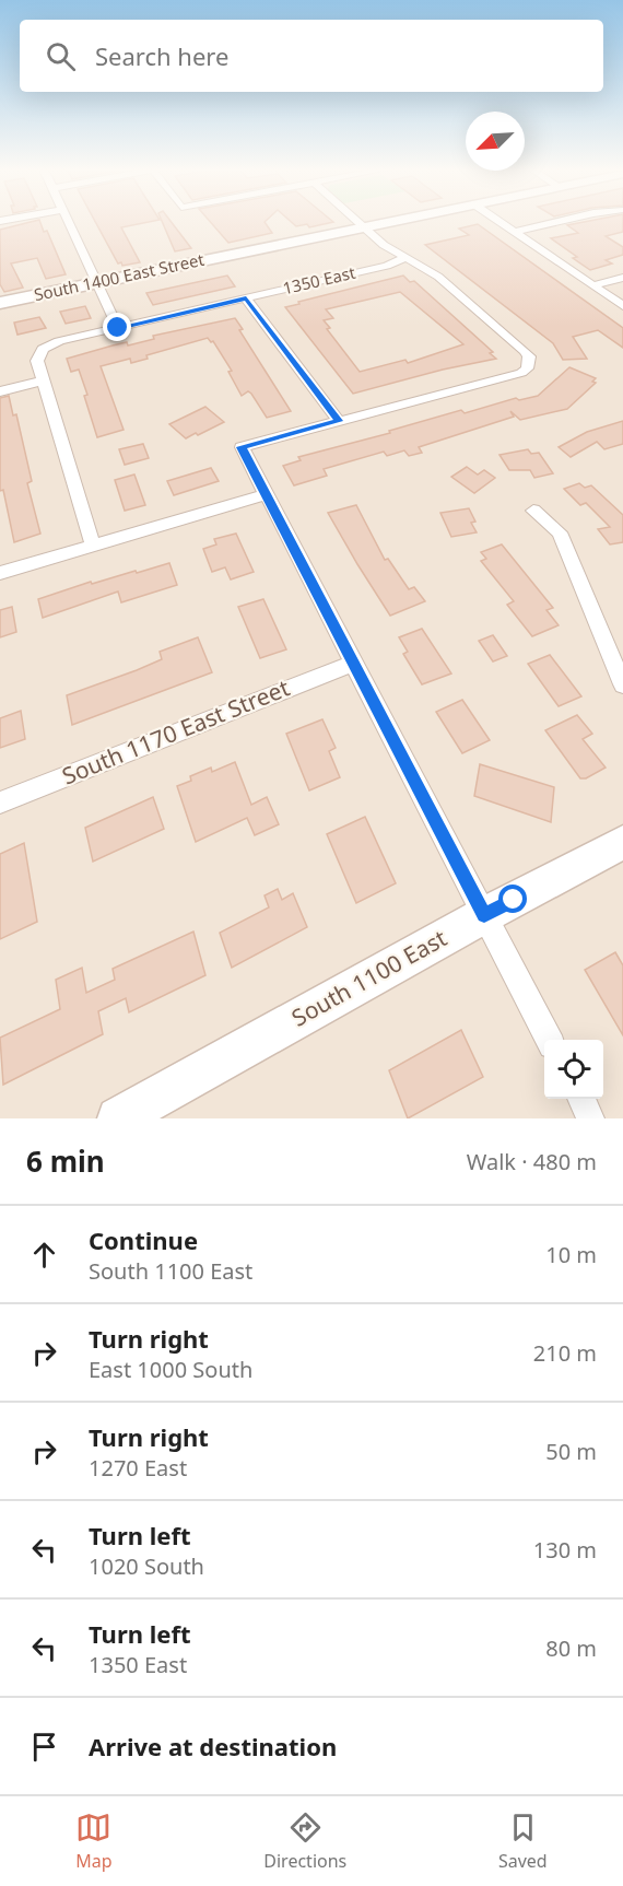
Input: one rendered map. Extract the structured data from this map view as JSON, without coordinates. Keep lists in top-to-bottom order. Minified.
{"streets":{"street":["South 1400 East Street","1350 East","South 1170 East Street","South 1100 East"]},"north":"bottom left","page":{"search":"Search here","heading":["6 min","Walk · 480 m"],"list":[["Continue","South 1100 East","10 m"],["Turn right","East 1000 South","210 m"],["Turn right","1270 East","50 m"],["Turn left","1020 South","130 m"],["Turn left","1350 East","80 m"],"Arrive at destination"],"nav":["Map","Directions","Saved"]}}
